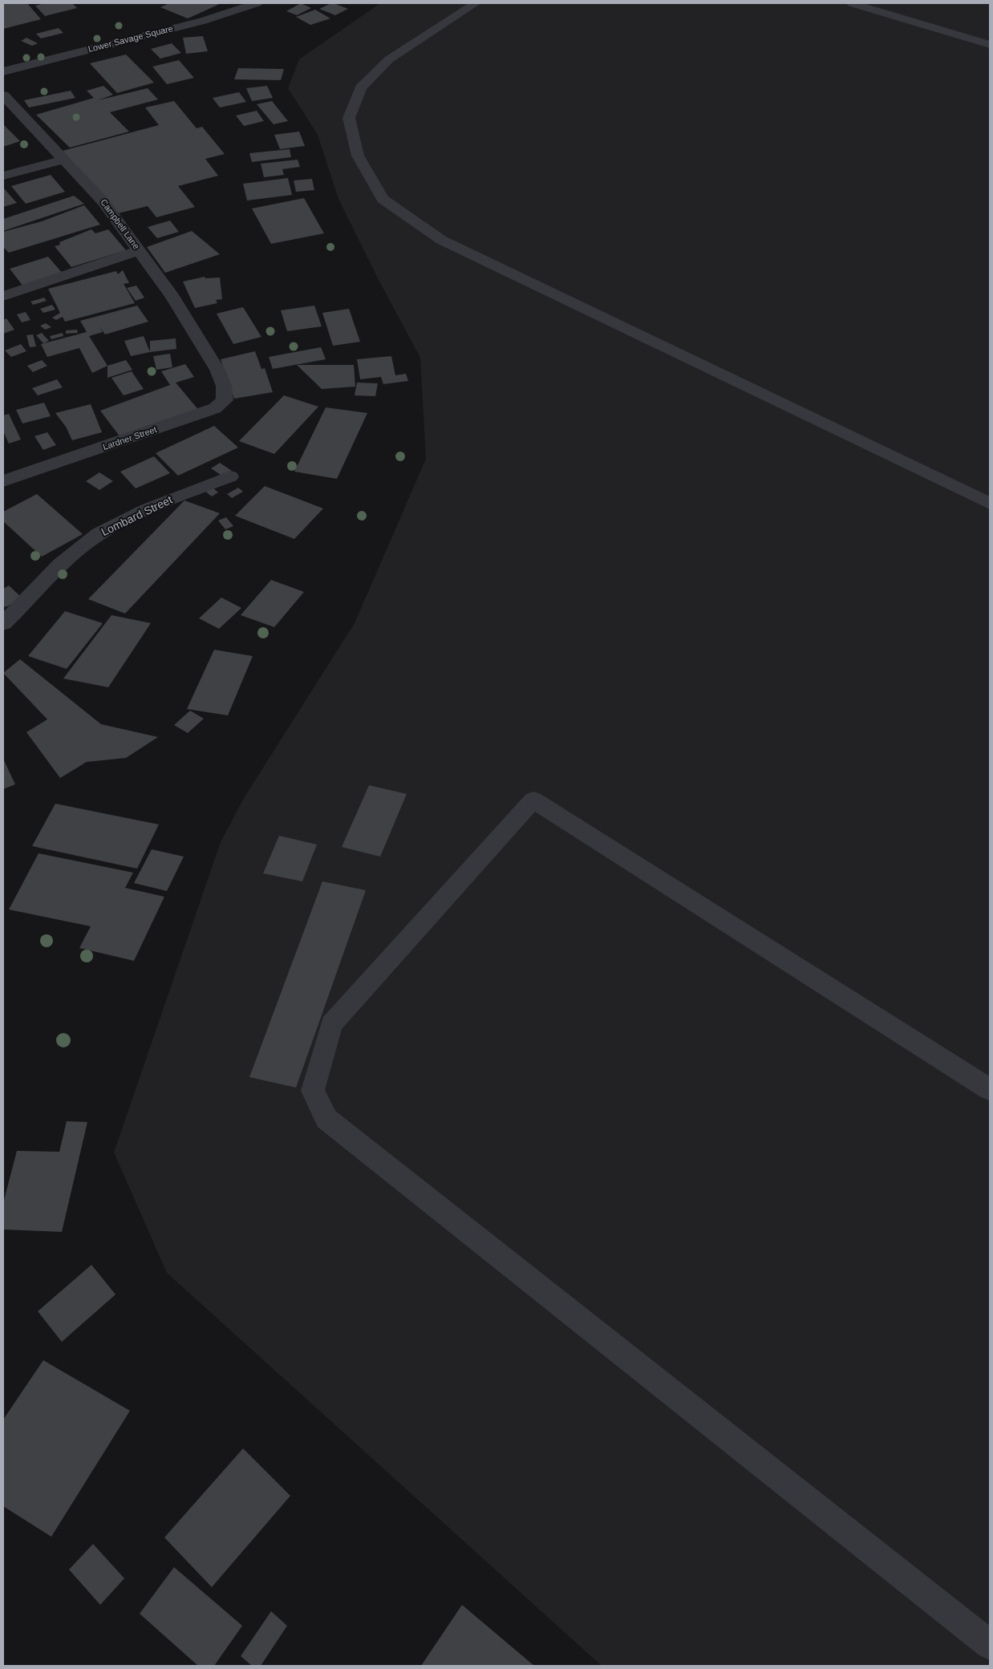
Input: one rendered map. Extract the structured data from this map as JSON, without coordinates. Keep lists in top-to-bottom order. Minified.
{"streets":{"street":["Lower Savage Square","Campbell Lane","Lardner Street","Lombard Street"]},"crossings":[["Campbell Lane","Lardner Street"]]}
